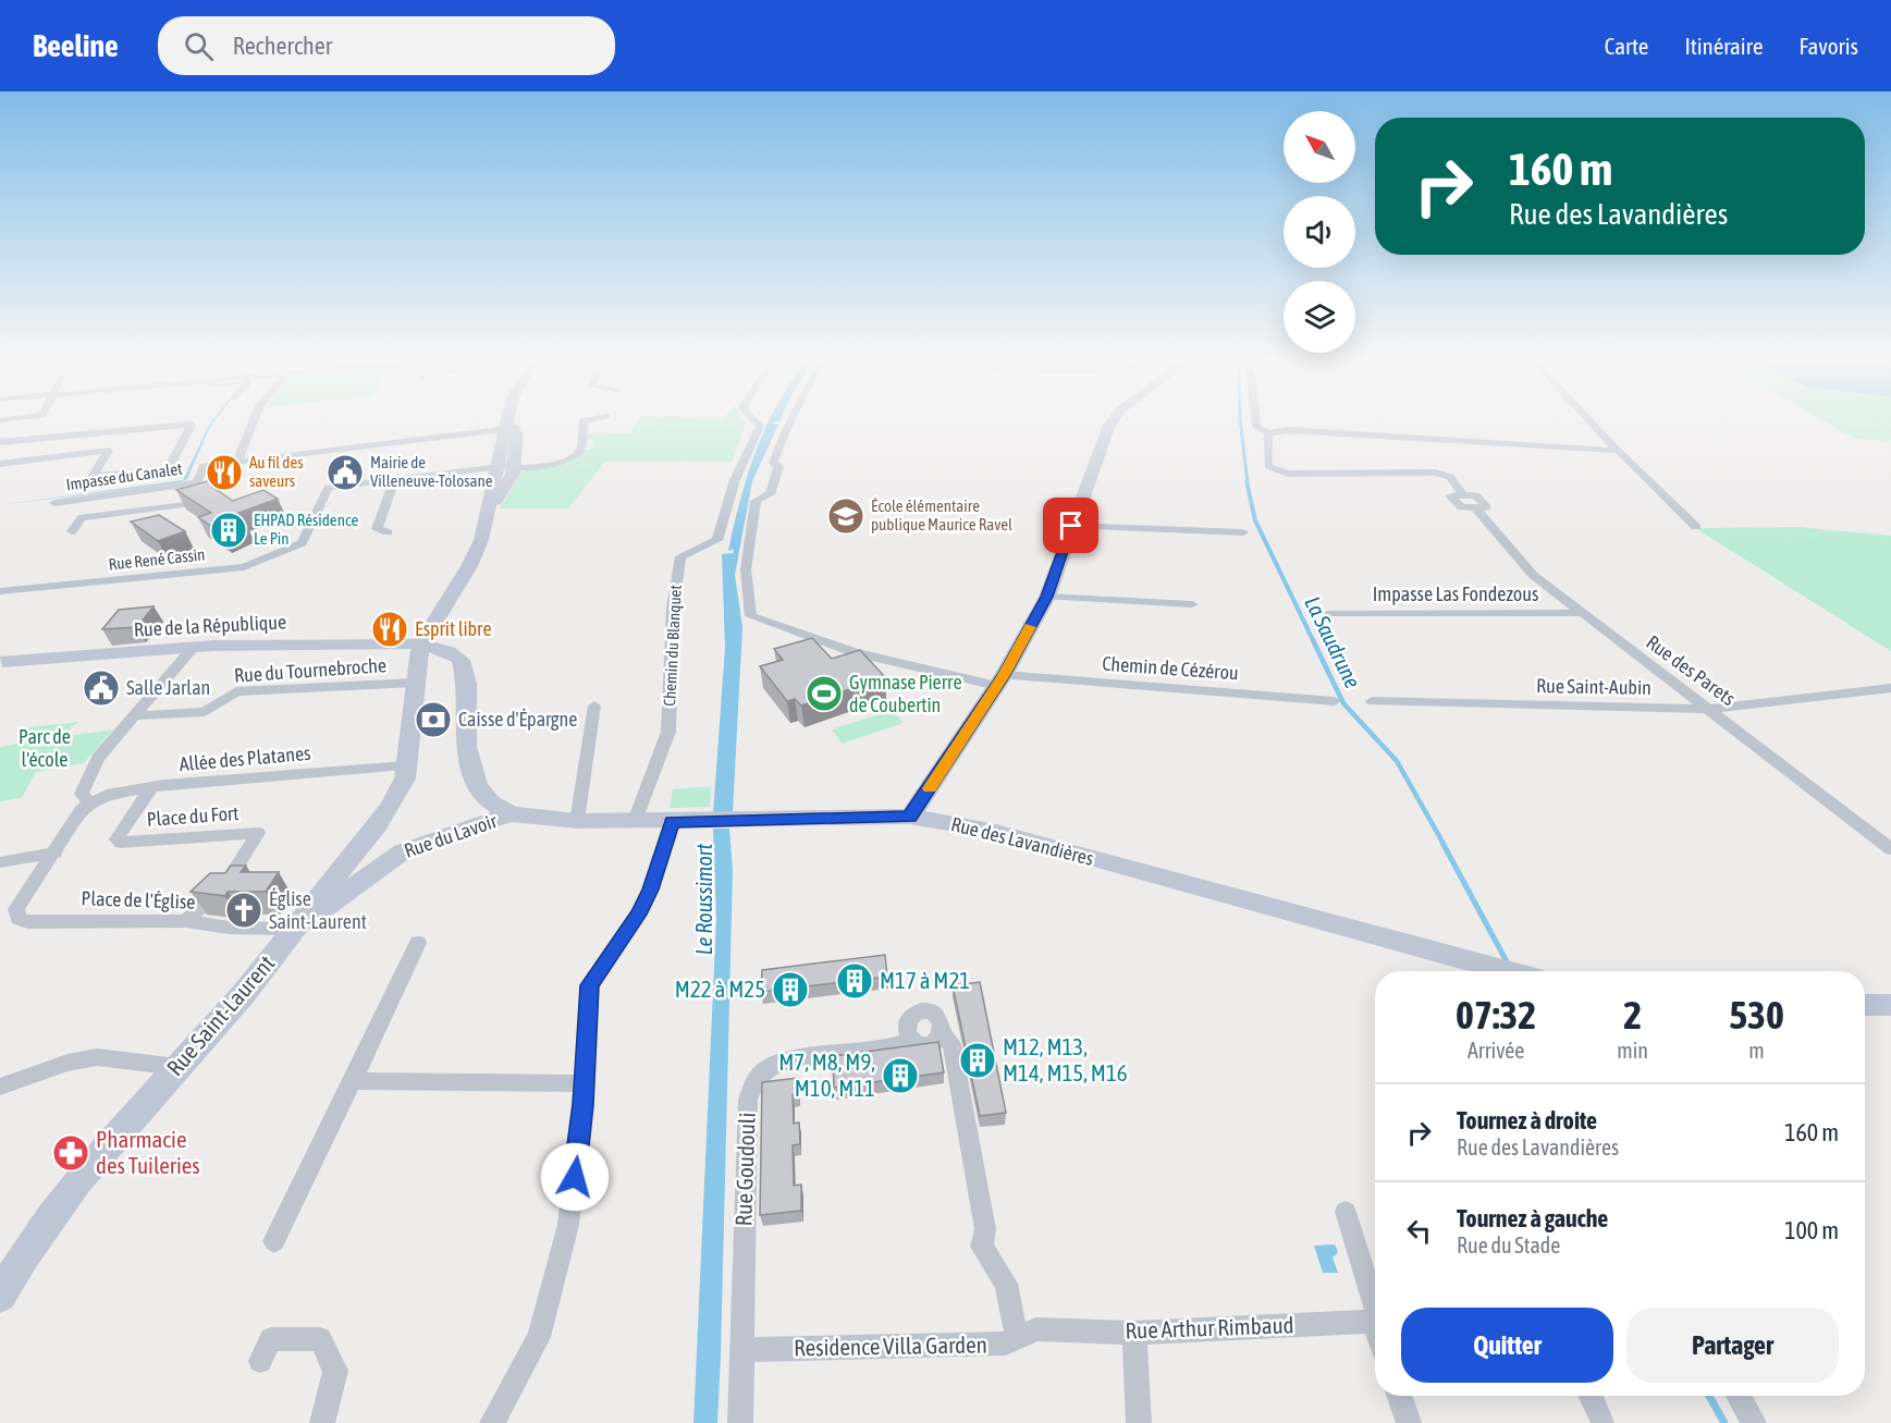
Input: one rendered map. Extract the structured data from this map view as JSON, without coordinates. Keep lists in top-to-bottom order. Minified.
{"streets":{"street":["Impasse du Canalet","Rue René Cassin","Impasse Las Fondezous","Rue de la République","Chemin du Blanquet","Chemin de Cézérou","Rue du Tournebroche","Rue des Parets","Rue Saint-Aubin","Allée des Platanes","Place du Fort","Rue du Lavoir","Rue des Lavandières","Place de l'Église","Rue Saint-Laurent","Rue Goudouli","Rue Arthur Rimbaud","Residence Villa Garden"]},"crossings":[["Impasse Las Fondezous","Rue des Parets"],["Rue de la République","Rue Saint-Laurent"],["Chemin du Blanquet","Chemin de Cézérou"],["Chemin du Blanquet","Rue des Lavandières"],["Rue du Tournebroche","Rue Saint-Laurent"],["Rue des Parets","Rue Saint-Aubin"],["Allée des Platanes","Place du Fort"],["Allée des Platanes","Rue Saint-Laurent"],["Place du Fort","Place de l'Église"],["Rue du Lavoir","Rue des Lavandières"],["Rue du Lavoir","Place de l'Église"],["Rue du Lavoir","Rue Saint-Laurent"],["Place de l'Église","Rue Saint-Laurent"],["Rue Goudouli","Residence Villa Garden"],["Rue Arthur Rimbaud","Residence Villa Garden"]],"water":["La Saudrune","Le Roussimort"],"parks":["Parc de l'école"],"places":{"restaurant":["Au fil des saveurs","Esprit libre"],"public building":["Mairie de Villeneuve-Tolosane","Salle Jarlan"],"school or university":["École élémentaire publique Maurice Ravel"],"building":["EHPAD Résidence Le Pin","M17 à M21","M22 à M25","M12, M13, M14, M15, M16","M7, M8, M9, M10, M11"],"sports":["Gymnase Pierre de Coubertin"],"bank":["Caisse d'Épargne"],"church":["Église Saint-Laurent"],"pharmacy":["Pharmacie des Tuileries"]},"north":"top left","page":{"header":"Beeline","search":"Rechercher","nav":["Carte","Itinéraire","Favoris"],"turn":["160 m","Rue des Lavandières"],"eta":["07:32","Arrivée","2","min","530","m"],"list":[{"name":"Tournez à droite","note":"Rue des Lavandières","value":"160 m"},{"name":"Tournez à gauche","note":"Rue du Stade","value":"100 m"}],"buttons":["Quitter","Partager"]}}
